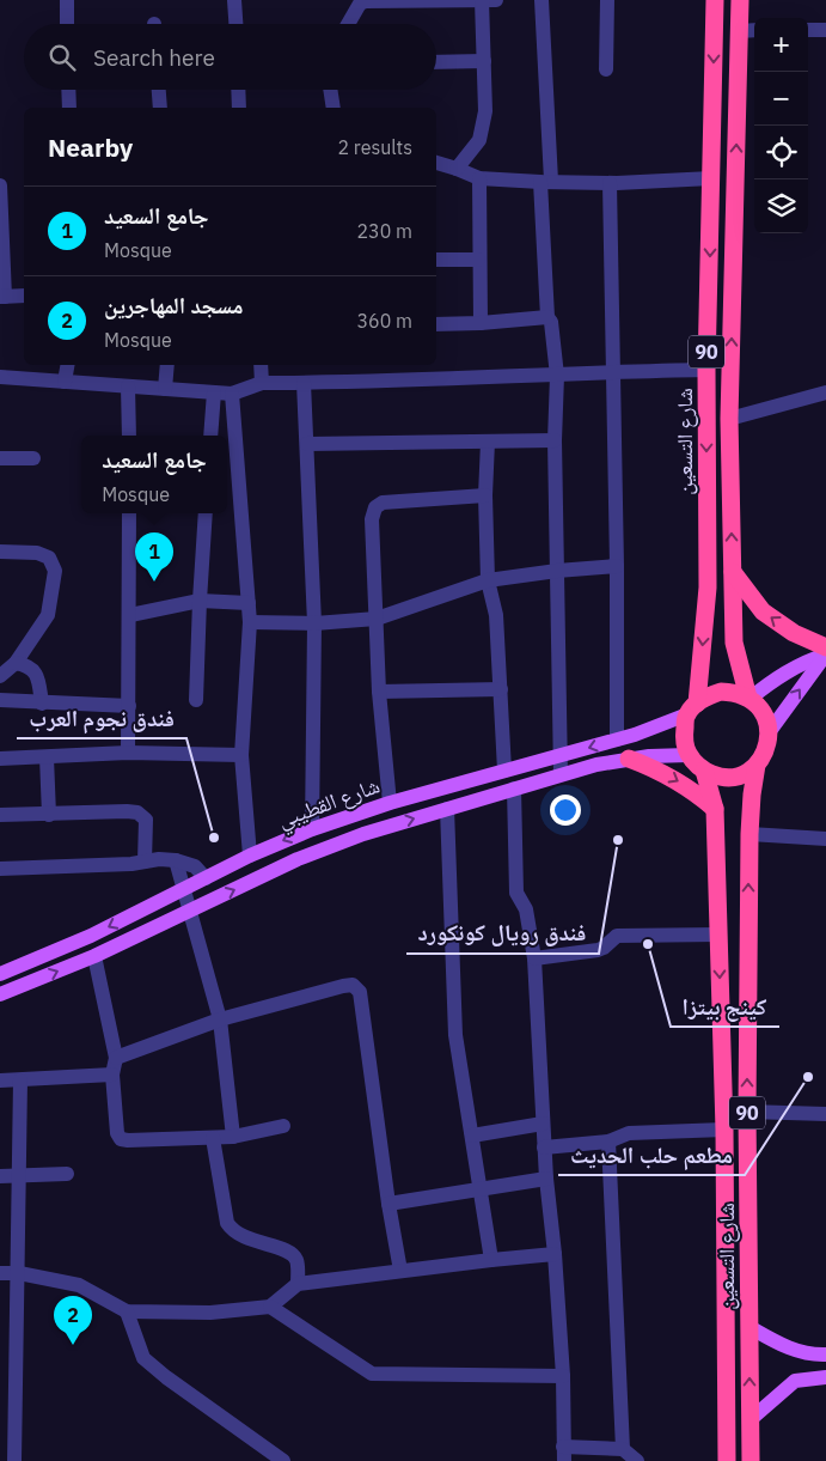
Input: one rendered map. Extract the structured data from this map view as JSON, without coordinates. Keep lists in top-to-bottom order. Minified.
{"streets":{"highway":["90","شارع التسعين"],"main road":["شارع القطيبي"]},"crossings":[["90","شارع التسعين"],["90","شارع القطيبي"],["شارع التسعين","شارع القطيبي"]],"places":["فندق نجوم العرب","فندق رويال كونكورد","كينج بيتزا","مطعم حلب الحديث"],"page":{"map_buttons":["+","−"],"search":"Search here","heading":["Nearby","2 results"],"list":[{"mark":"1","name":"جامع السعيد","note":"Mosque","value":"230 m"},{"mark":"2","name":"مسجد المهاجرين","note":"Mosque","value":"360 m"}],"popup":["جامع السعيد","Mosque"],"pins":["1","2"]}}
